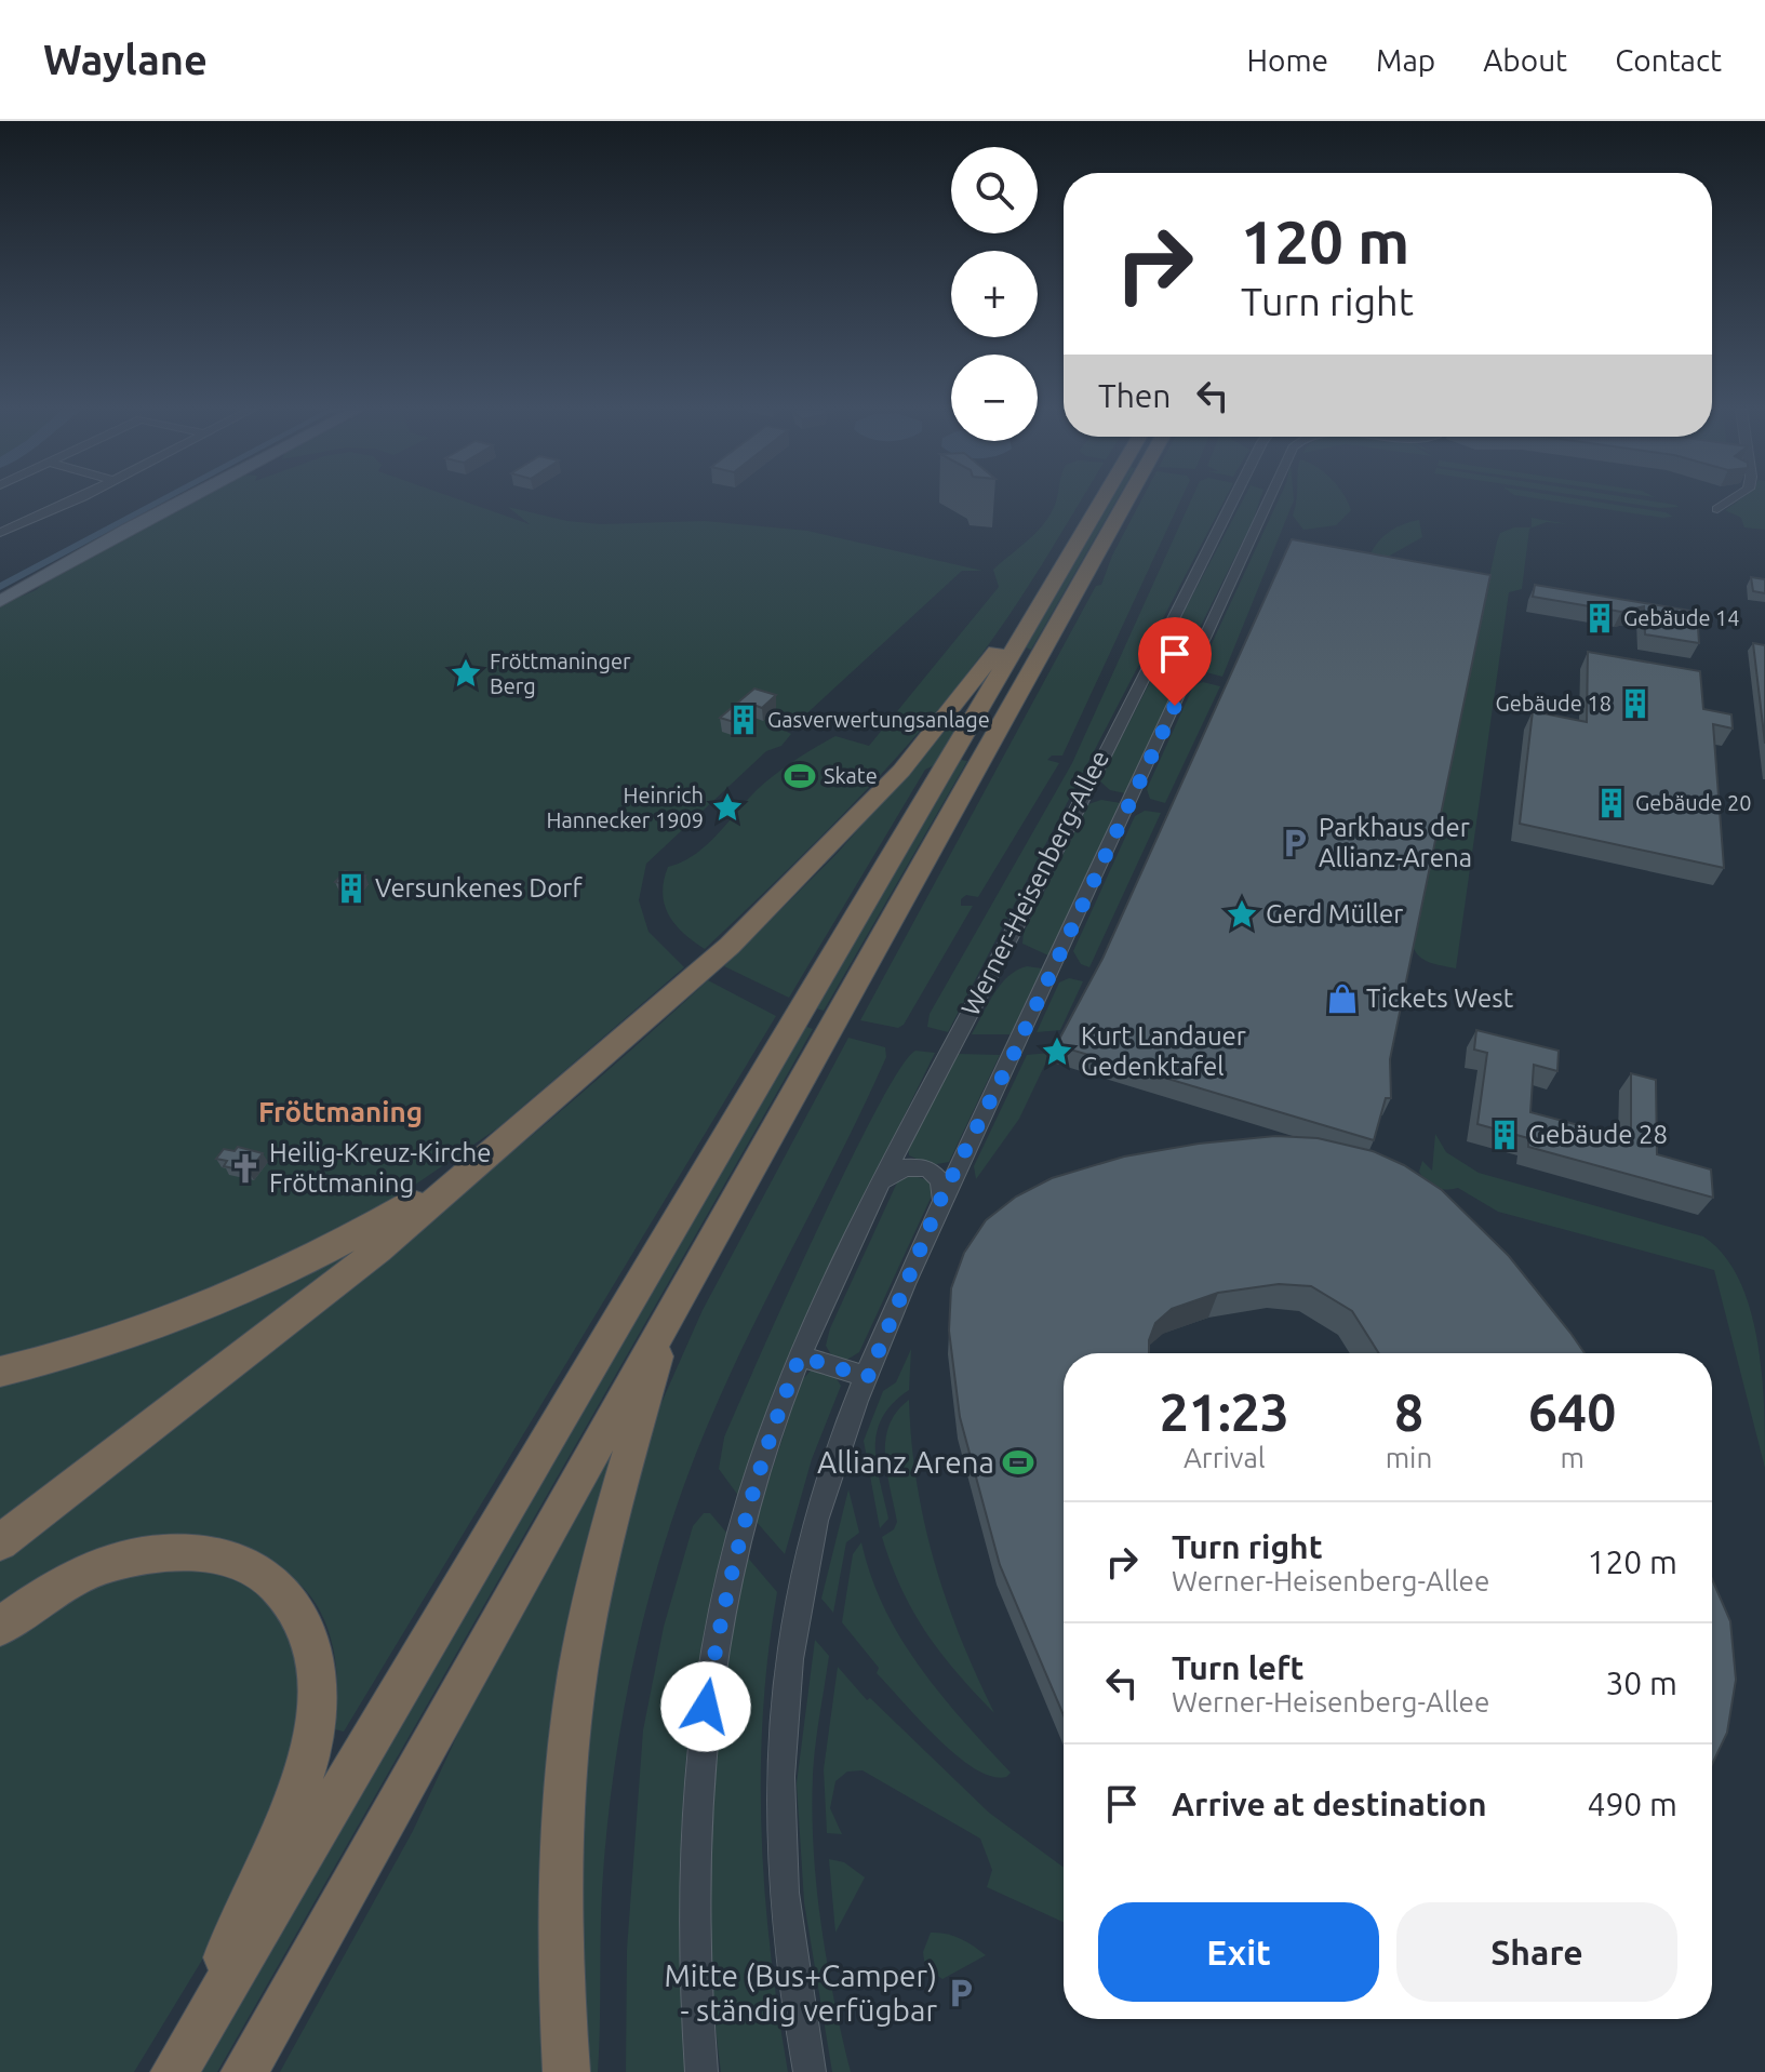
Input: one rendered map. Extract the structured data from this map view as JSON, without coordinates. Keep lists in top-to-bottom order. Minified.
{"streets":{"street":["Werner-Heisenberg-Allee"]},"districts":["Fröttmaning"],"places":{"building":["Gebäude 14","Gebäude 18","Gasverwertungsanlage","Gebäude 20","Versunkenes Dorf","Gebäude 28"],"place":["Fröttmaninger Berg","Heinrich Hannecker 1909","Gerd Müller","Kurt Landauer Gedenktafel"],"sports":["Skate","Allianz Arena"],"parking":["Parkhaus der Allianz-Arena","Mitte (Bus+Camper) - ständig verfügbar"],"shop":["Tickets West"],"church":["Heilig-Kreuz-Kirche Fröttmaning"]},"page":{"header":"Waylane","nav":["Home","Map","About","Contact"],"map_buttons":["+","−"],"turn":["120 m","Turn right"],"then":"Then","eta":["21:23","Arrival","8","min","640","m"],"list":[{"name":"Turn right","note":"Werner-Heisenberg-Allee","value":"120 m"},{"name":"Turn left","note":"Werner-Heisenberg-Allee","value":"30 m"},{"name":"Arrive at destination","value":"490 m"}],"buttons":["Exit","Share"]}}
